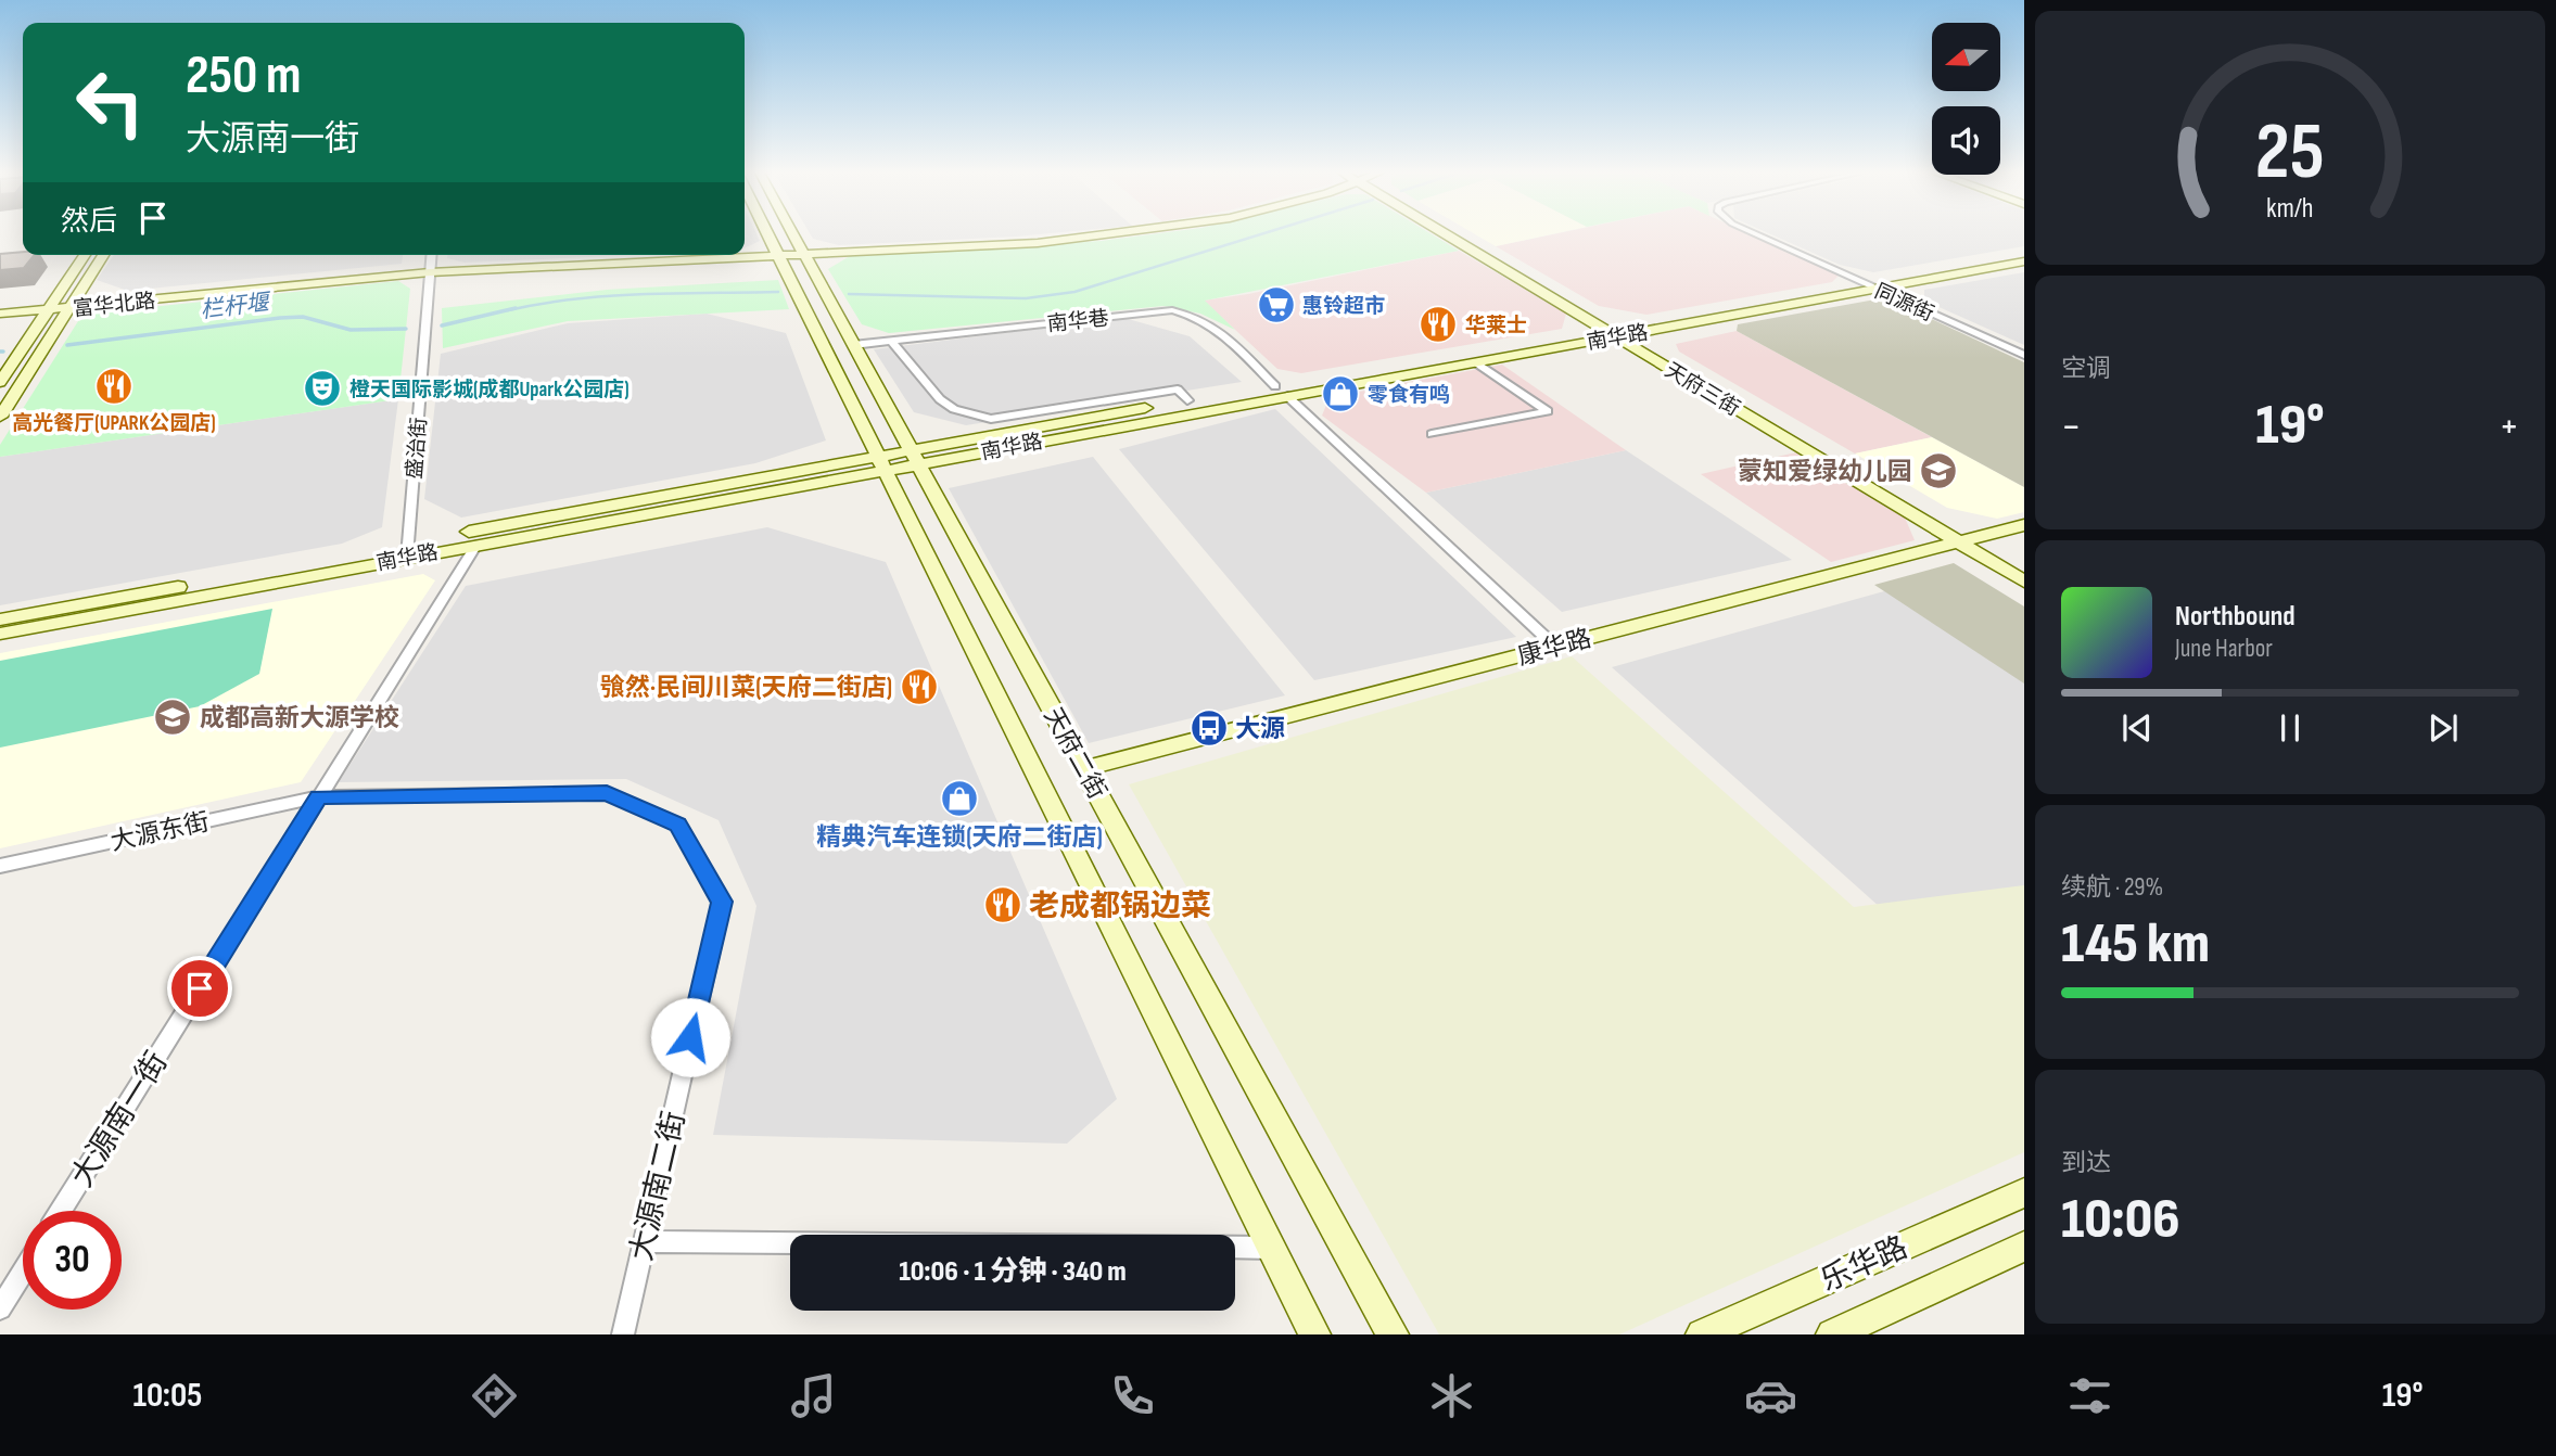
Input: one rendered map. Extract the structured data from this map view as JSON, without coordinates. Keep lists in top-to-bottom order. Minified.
{"streets":{"main road":["富华北路","南华路","天府三街","康华路","天府二街","乐华路"],"street":["同源街","南华巷","盛治街","大源东街","大源南一街","大源南二街"]},"crossings":[["同源街","南华路"],["富华北路","盛治街"],["富华北路","天府二街"],["南华巷","南华路"],["南华巷","康华路"],["南华巷","天府二街"],["南华路","天府三街"],["南华路","盛治街"],["南华路","天府二街"],["南华路","大源南一街"],["天府三街","康华路"],["康华路","天府二街"],["大源东街","大源南一街"],["大源东街","大源南二街"],["大源南一街","大源南二街"]],"water":["栏杆堰"],"places":{"supermarket":["惠铃超市"],"restaurant":["华莱士","高光餐厅(UPARK公园店)","飸然·民间川菜(天府二街店)","老成都锅边菜"],"theatre":["橙天国际影城(成都Upark公园店)"],"shop":["零食有鸣","精典汽车连锁(天府二街店)"],"school or university":["蒙知爱绿幼儿园","成都高新大源学校"],"bus stop":["大源"]},"north":"left","page":{"turn":["250 m","大源南一街"],"then":"然后","tile":["空调",["续航 · 29%","145 km"],["到达","10:06"]],"heat":["−","19°","+"],"song":["Northbound","June Harbor"],"limit":"30","trip":"10:06 · 1 分钟 · 340 m","tabs":["10:05","19°"],"gauge":["25","km/h"]}}
